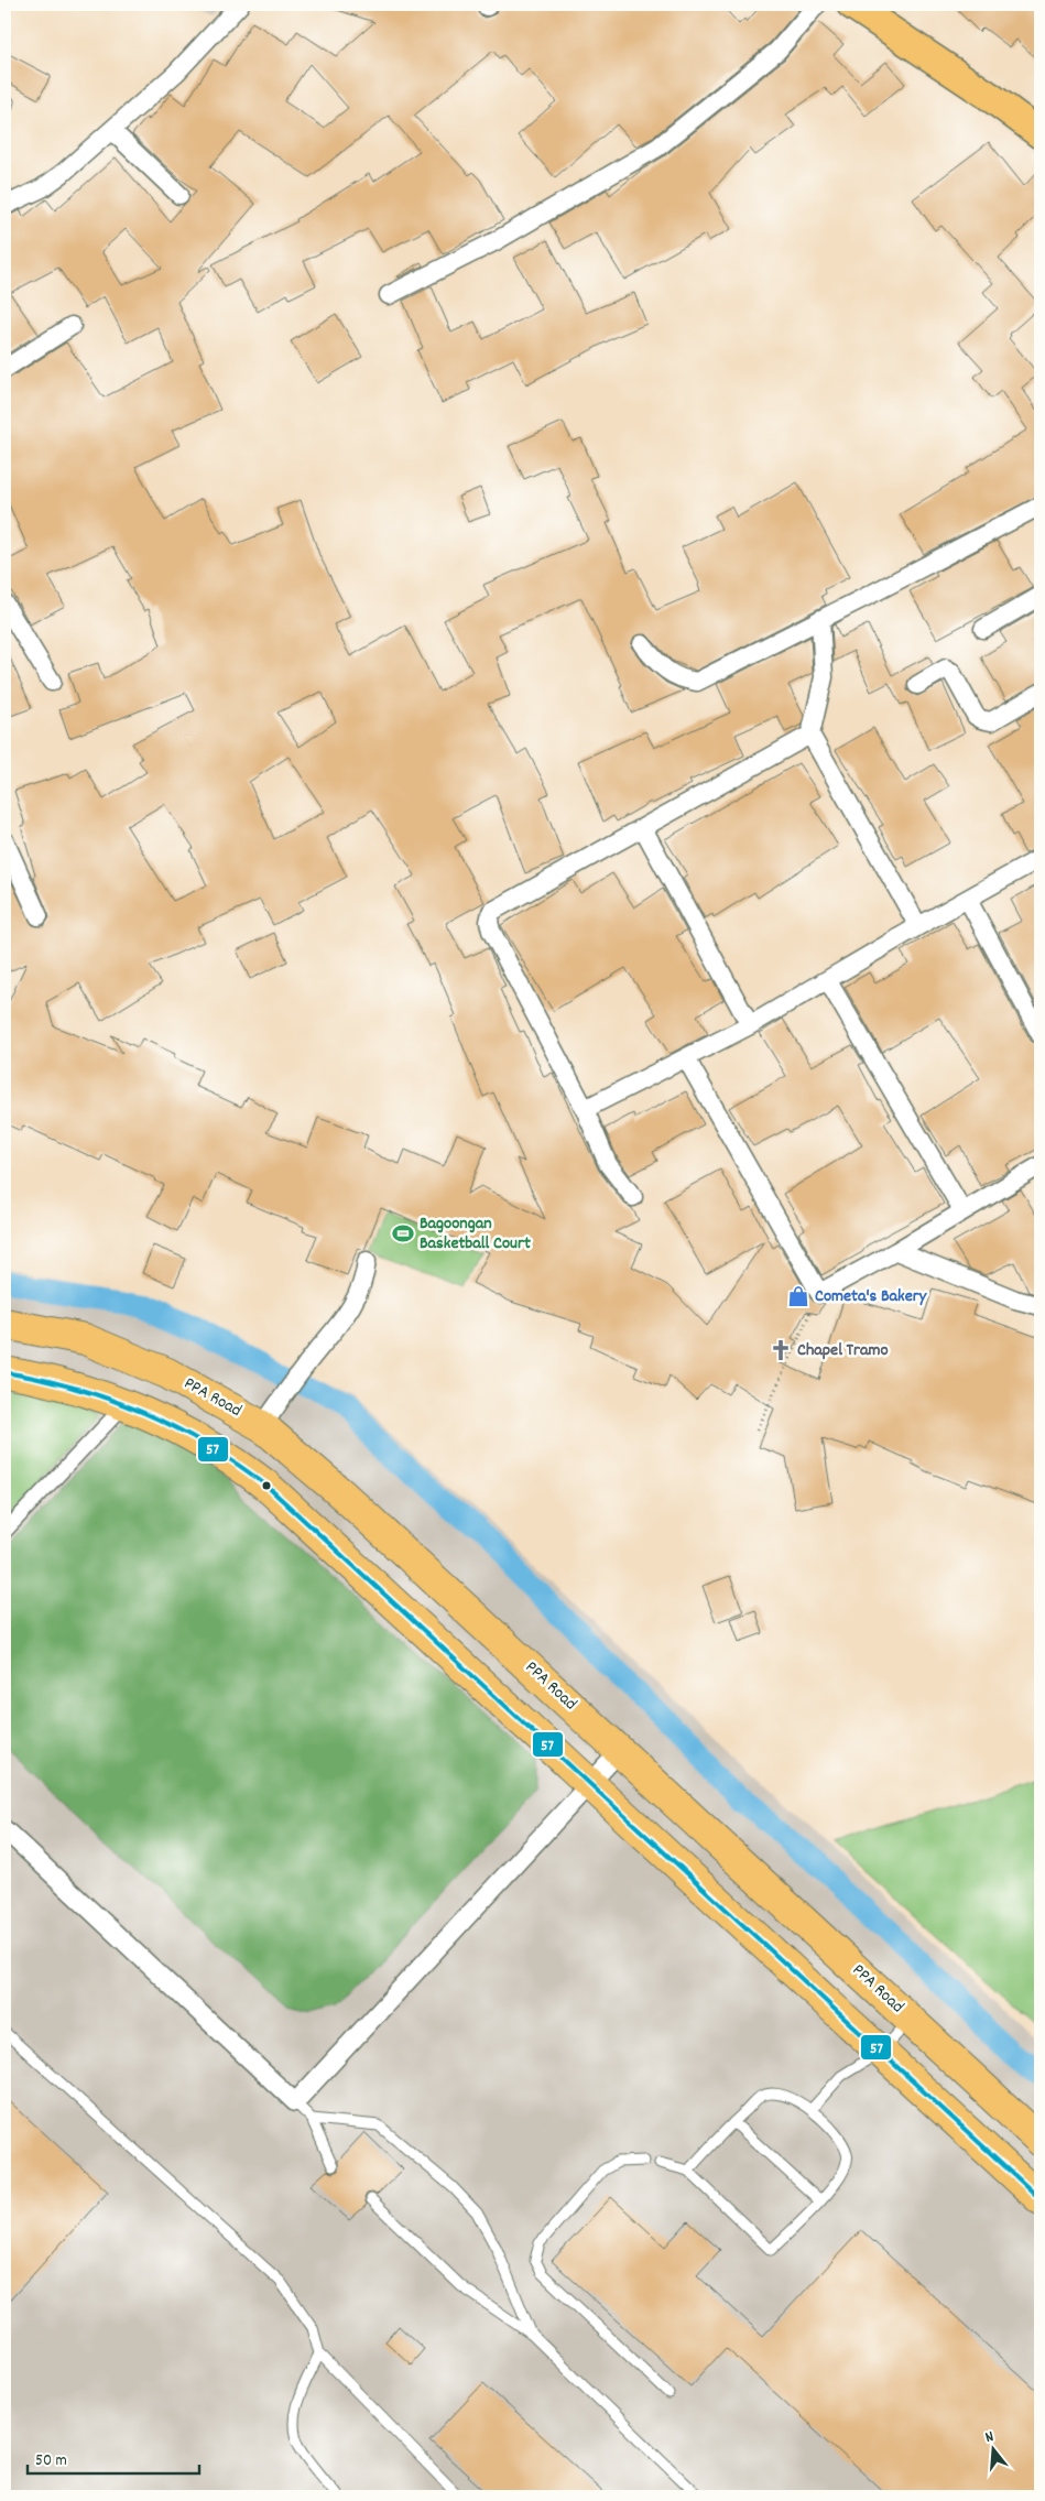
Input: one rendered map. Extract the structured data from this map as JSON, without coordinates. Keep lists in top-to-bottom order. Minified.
{"streets":{"highway":["PPA Road"]},"places":{"sports":["Bagoongan Basketball Court"],"shop":["Cometa's Bakery"],"church":["Chapel Tramo"]},"lines":["transit line 57"],"scale_bar":"50 m","north":"top"}
